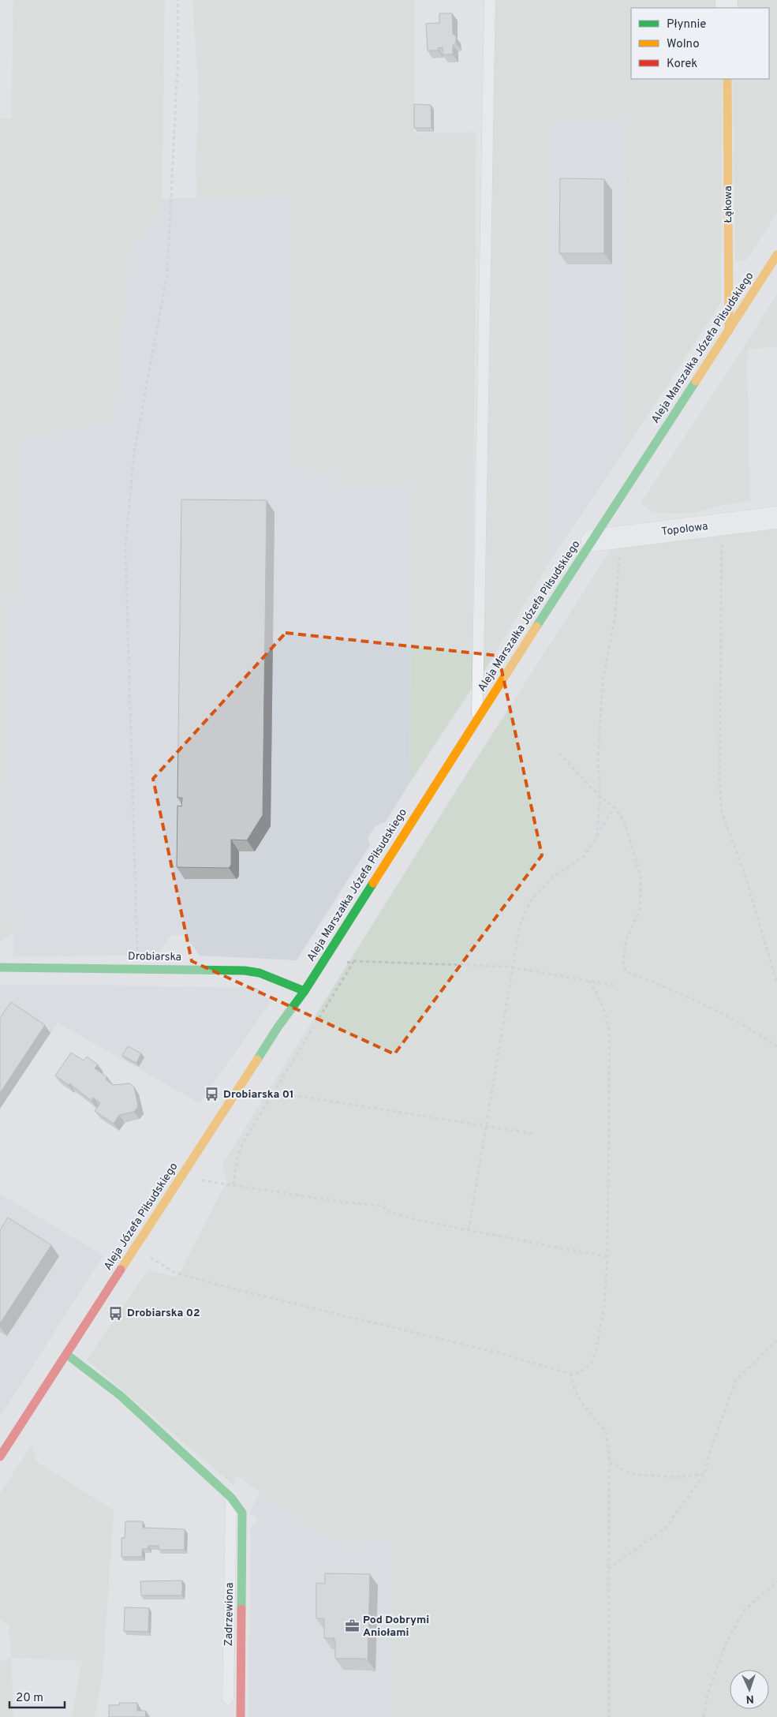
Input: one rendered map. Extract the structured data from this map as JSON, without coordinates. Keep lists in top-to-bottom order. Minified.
{"streets":{"main road":["Łąkowa","Aleja Marszałka Józefa Piłsudskiego","Drobiarska","Aleja Józefa Piłsudskiego","Zadrzewiona"],"street":["Topolowa"]},"crossings":[["Łąkowa","Aleja Marszałka Józefa Piłsudskiego"],["Aleja Marszałka Józefa Piłsudskiego","Topolowa"],["Aleja Marszałka Józefa Piłsudskiego","Drobiarska"],["Aleja Marszałka Józefa Piłsudskiego","Aleja Józefa Piłsudskiego"],["Drobiarska","Aleja Józefa Piłsudskiego"]],"places":{"bus stop":["Drobiarska 01","Drobiarska 02"],"office":["Pod Dobrymi Aniołami"]},"legend":["Płynnie","Wolno","Korek"],"scale_bar":"20 m","north":"bottom"}
